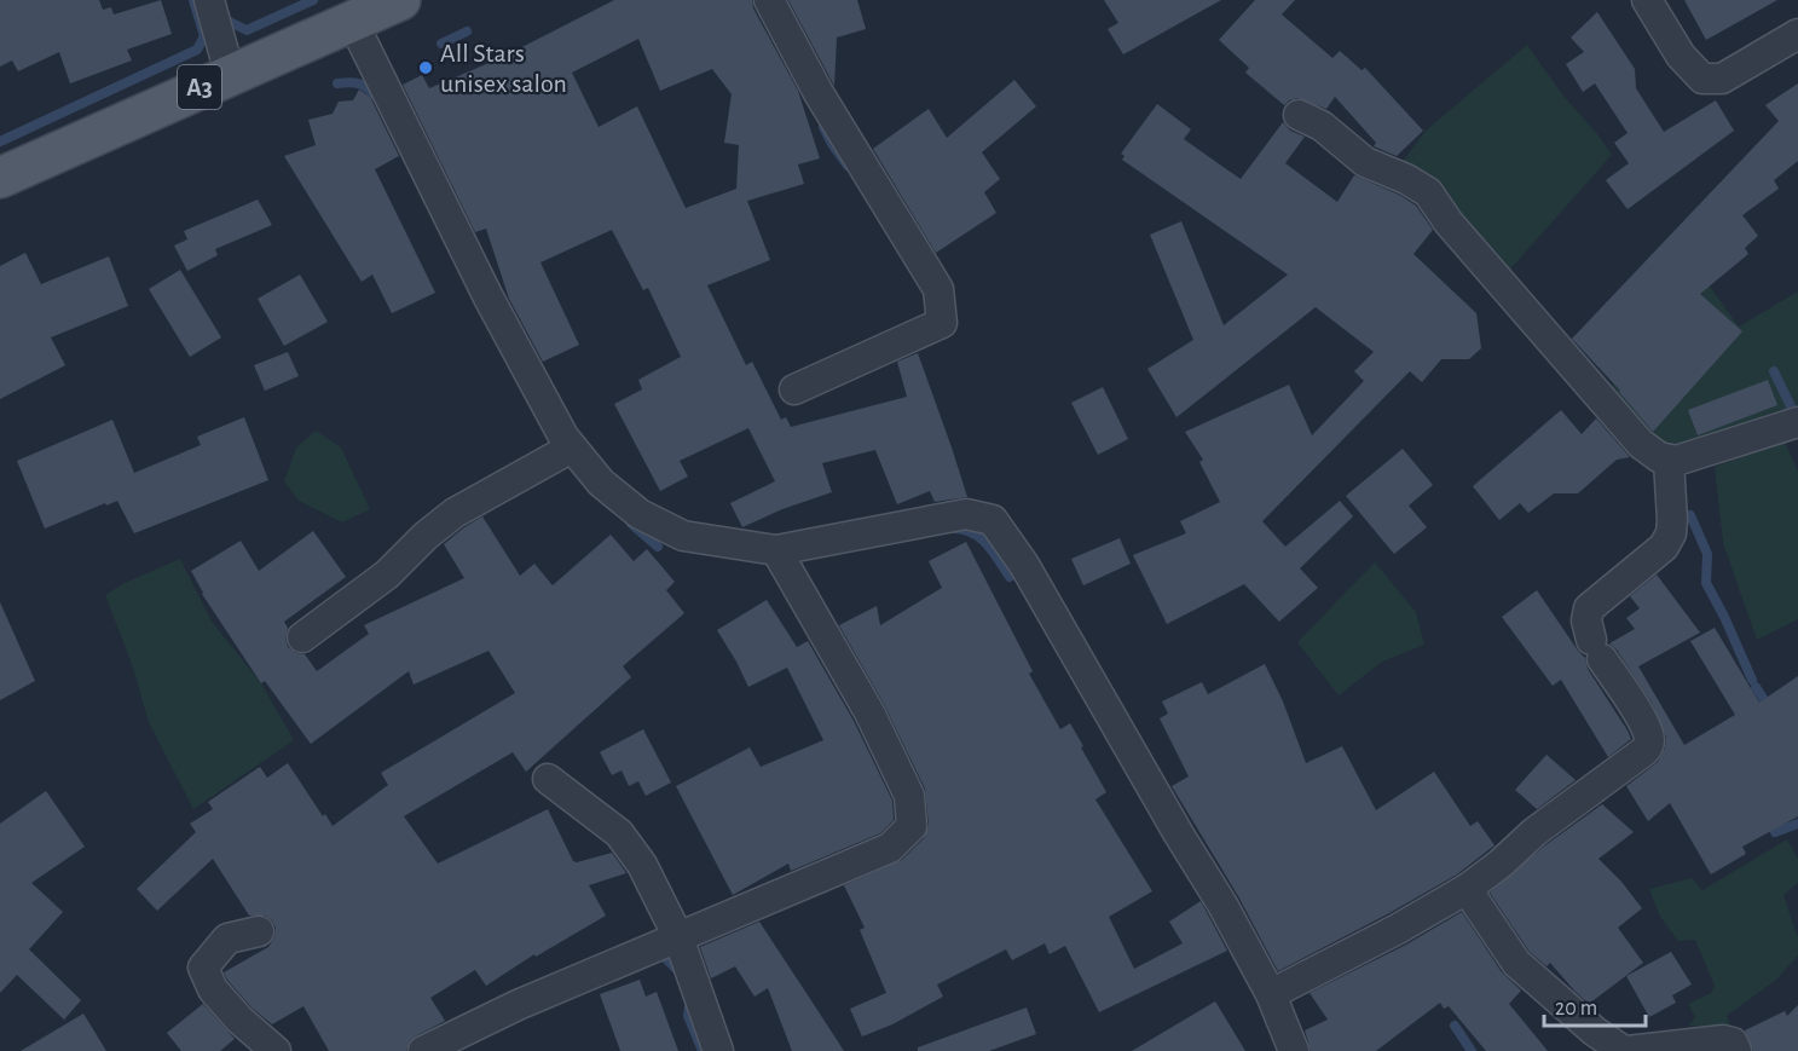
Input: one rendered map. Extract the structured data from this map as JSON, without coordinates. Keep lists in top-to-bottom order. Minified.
{"streets":{"main road":["A3"]},"places":["All Stars unisex salon"],"scale_bar":"20 m"}
